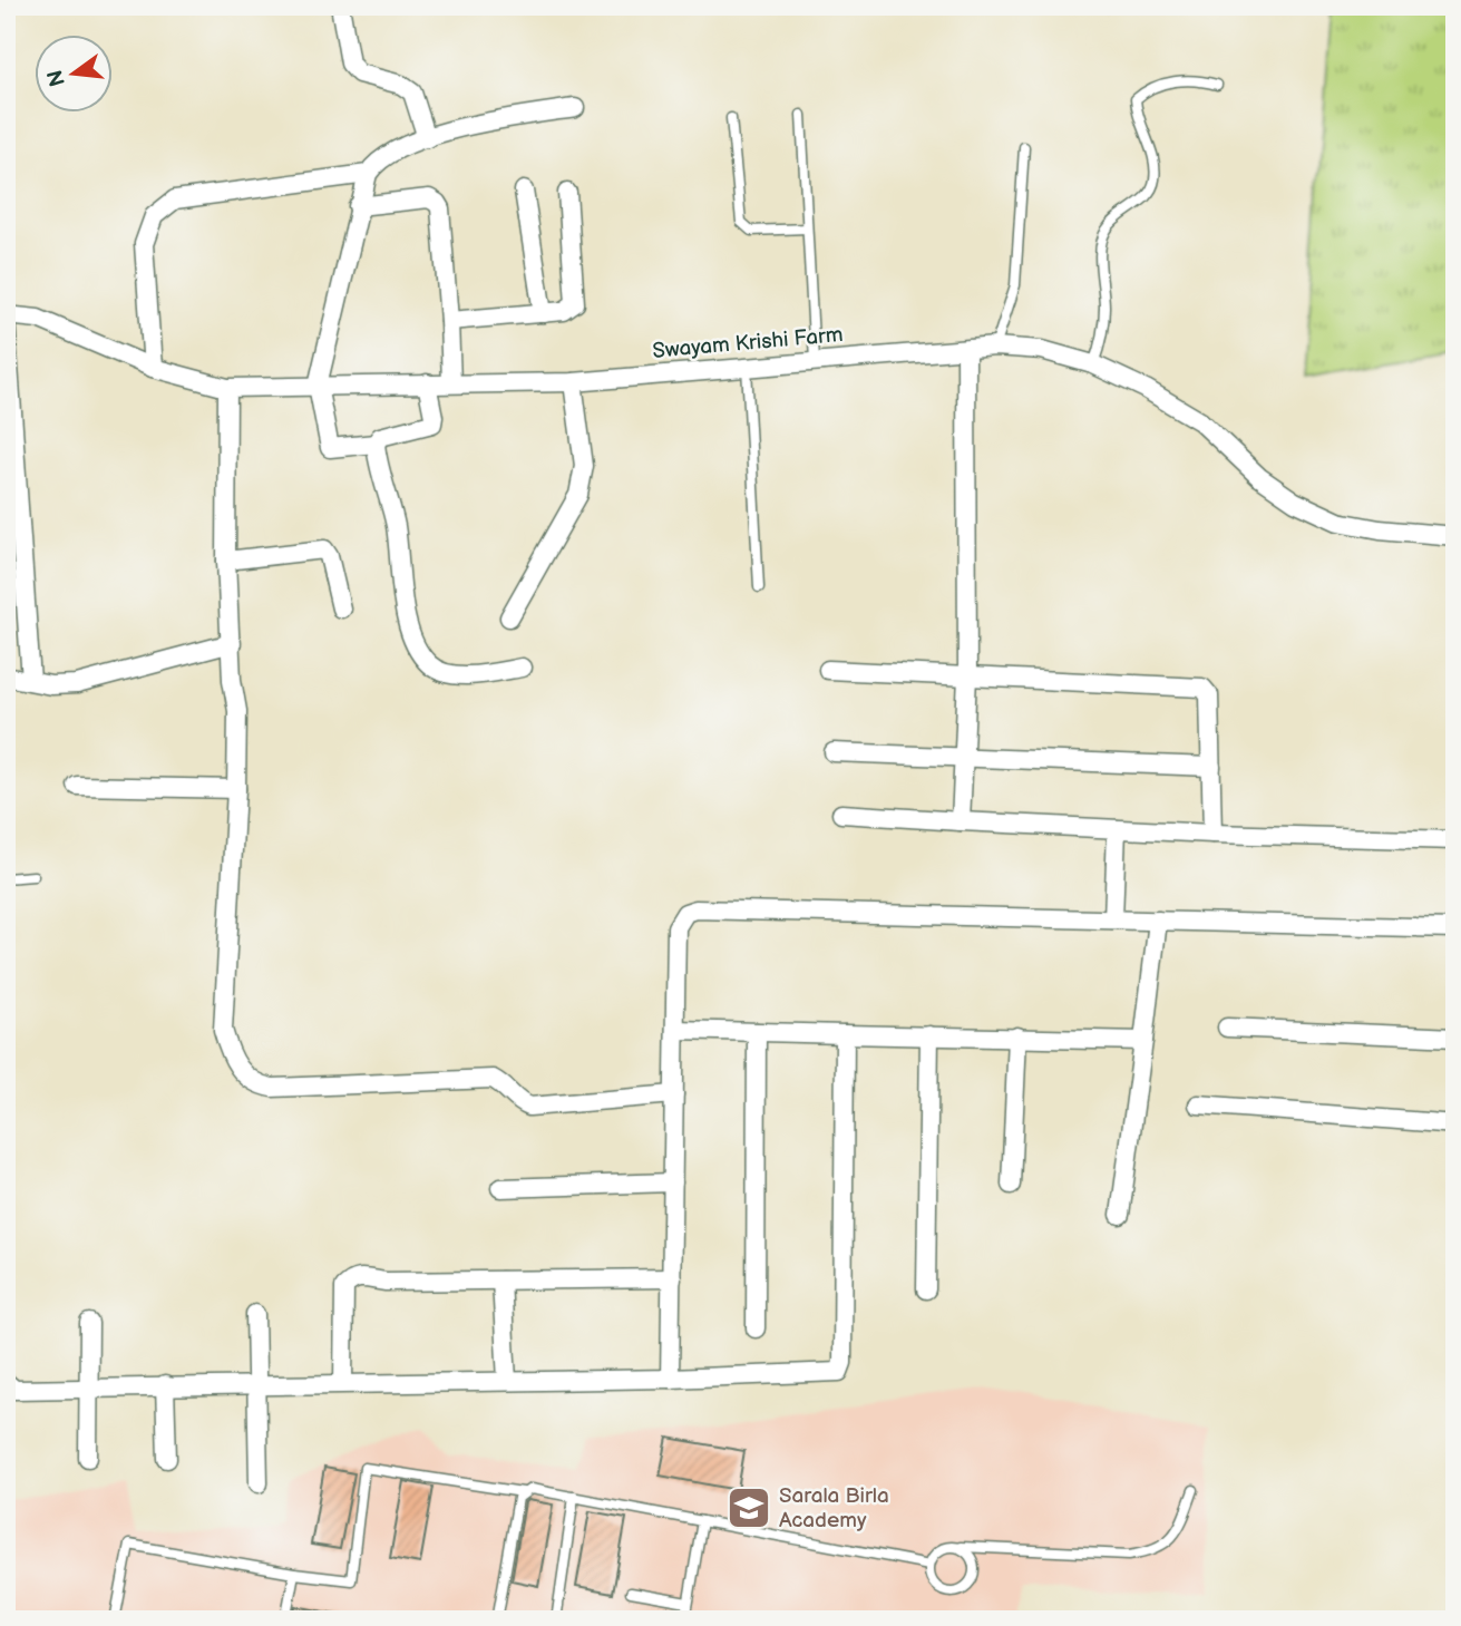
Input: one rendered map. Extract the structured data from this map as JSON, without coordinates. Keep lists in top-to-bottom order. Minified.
{"streets":{"street":["Swayam Krishi Farm"]},"places":{"school or university":["Sarala Birla Academy"]},"north":"left"}
